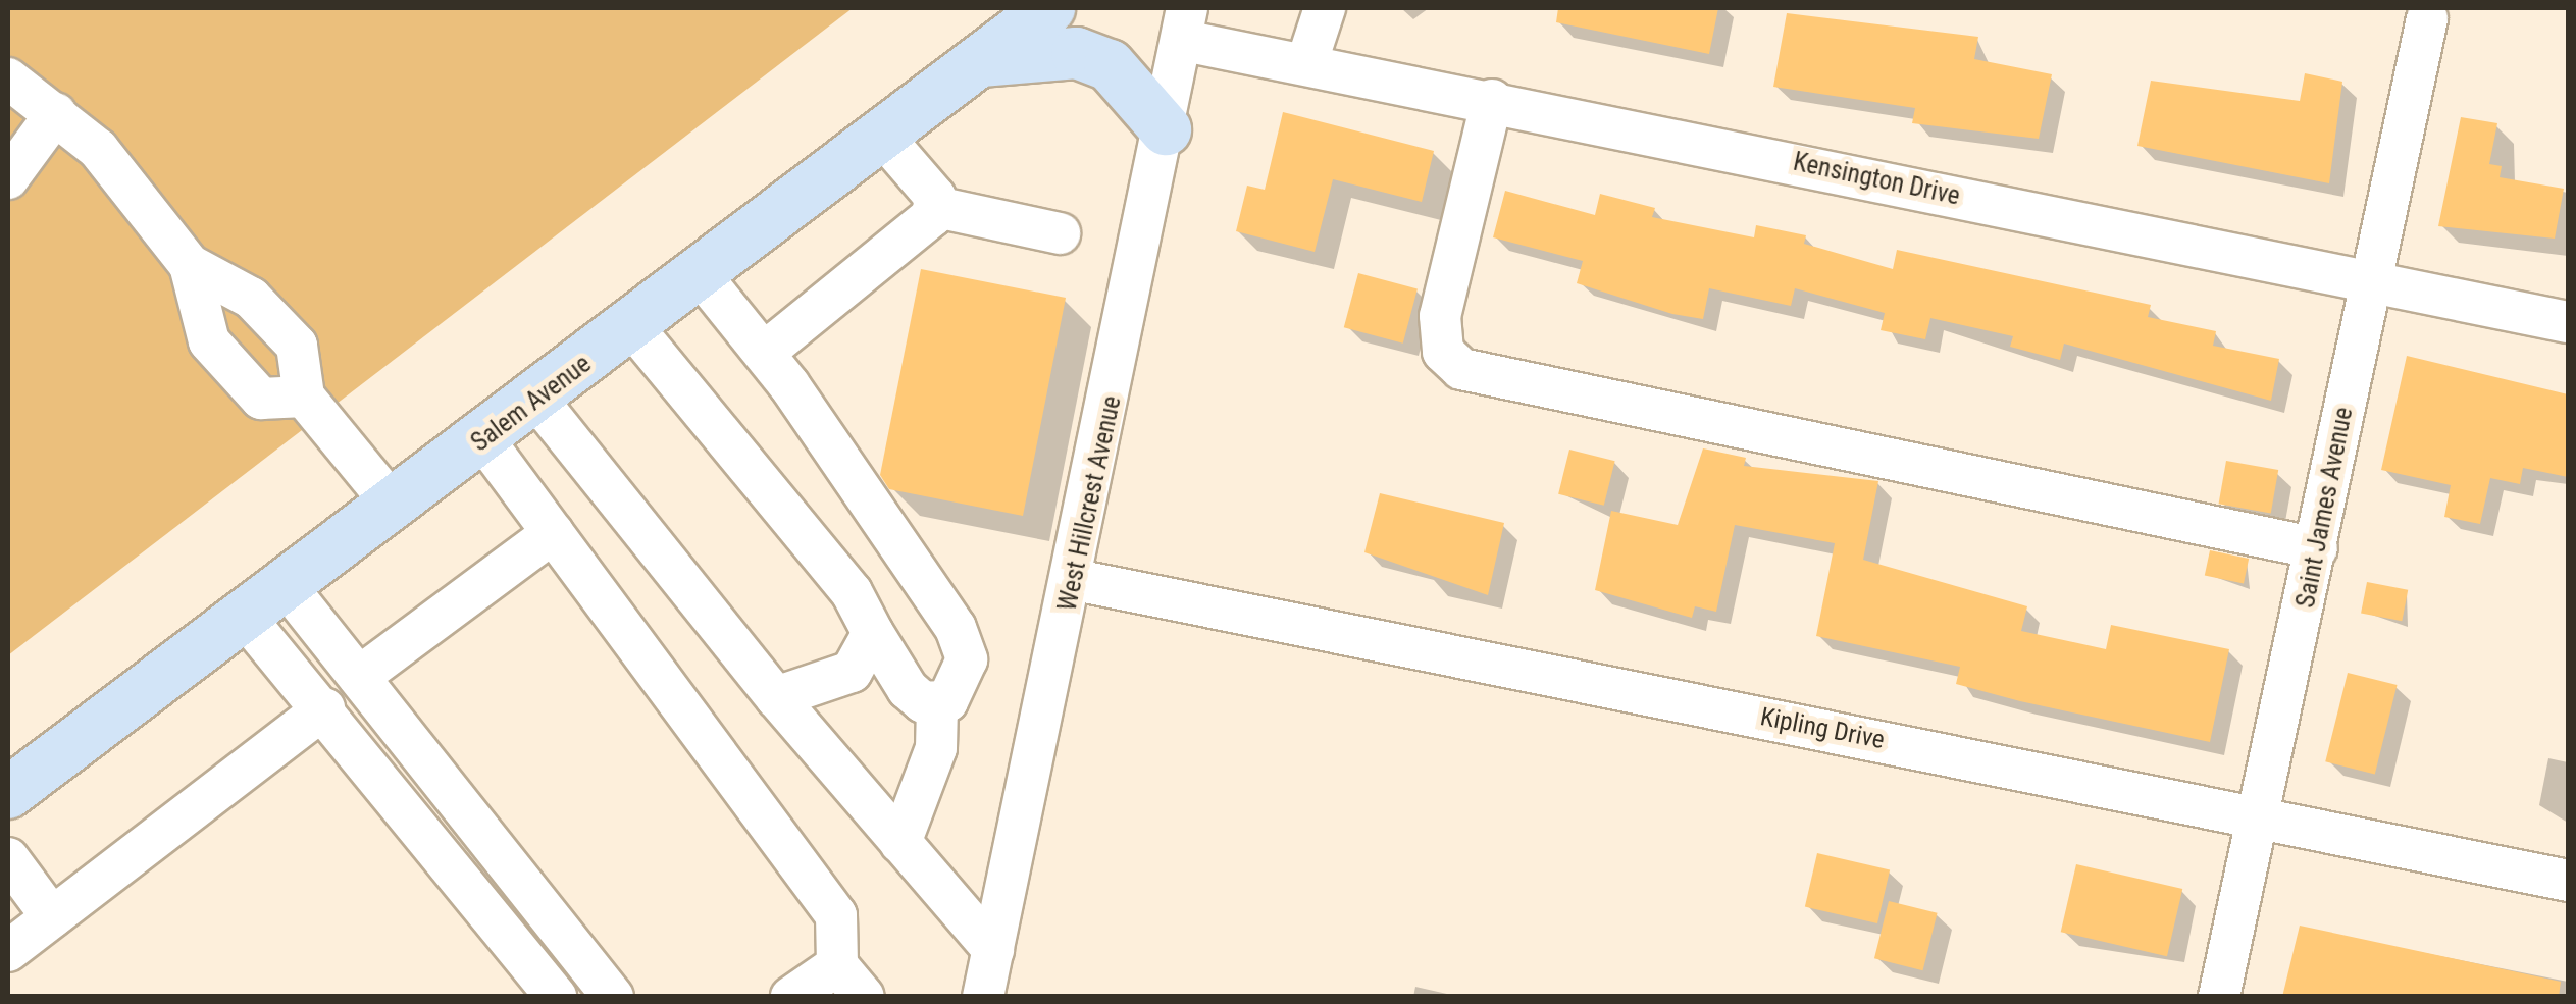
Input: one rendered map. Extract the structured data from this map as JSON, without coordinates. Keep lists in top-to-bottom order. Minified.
{"streets":{"main road":["Salem Avenue"],"street":["Kensington Drive","West Hillcrest Avenue","Saint James Avenue","Kipling Drive"]},"crossings":[["Kensington Drive","West Hillcrest Avenue"],["Kensington Drive","Saint James Avenue"],["West Hillcrest Avenue","Kipling Drive"],["Saint James Avenue","Kipling Drive"]]}
